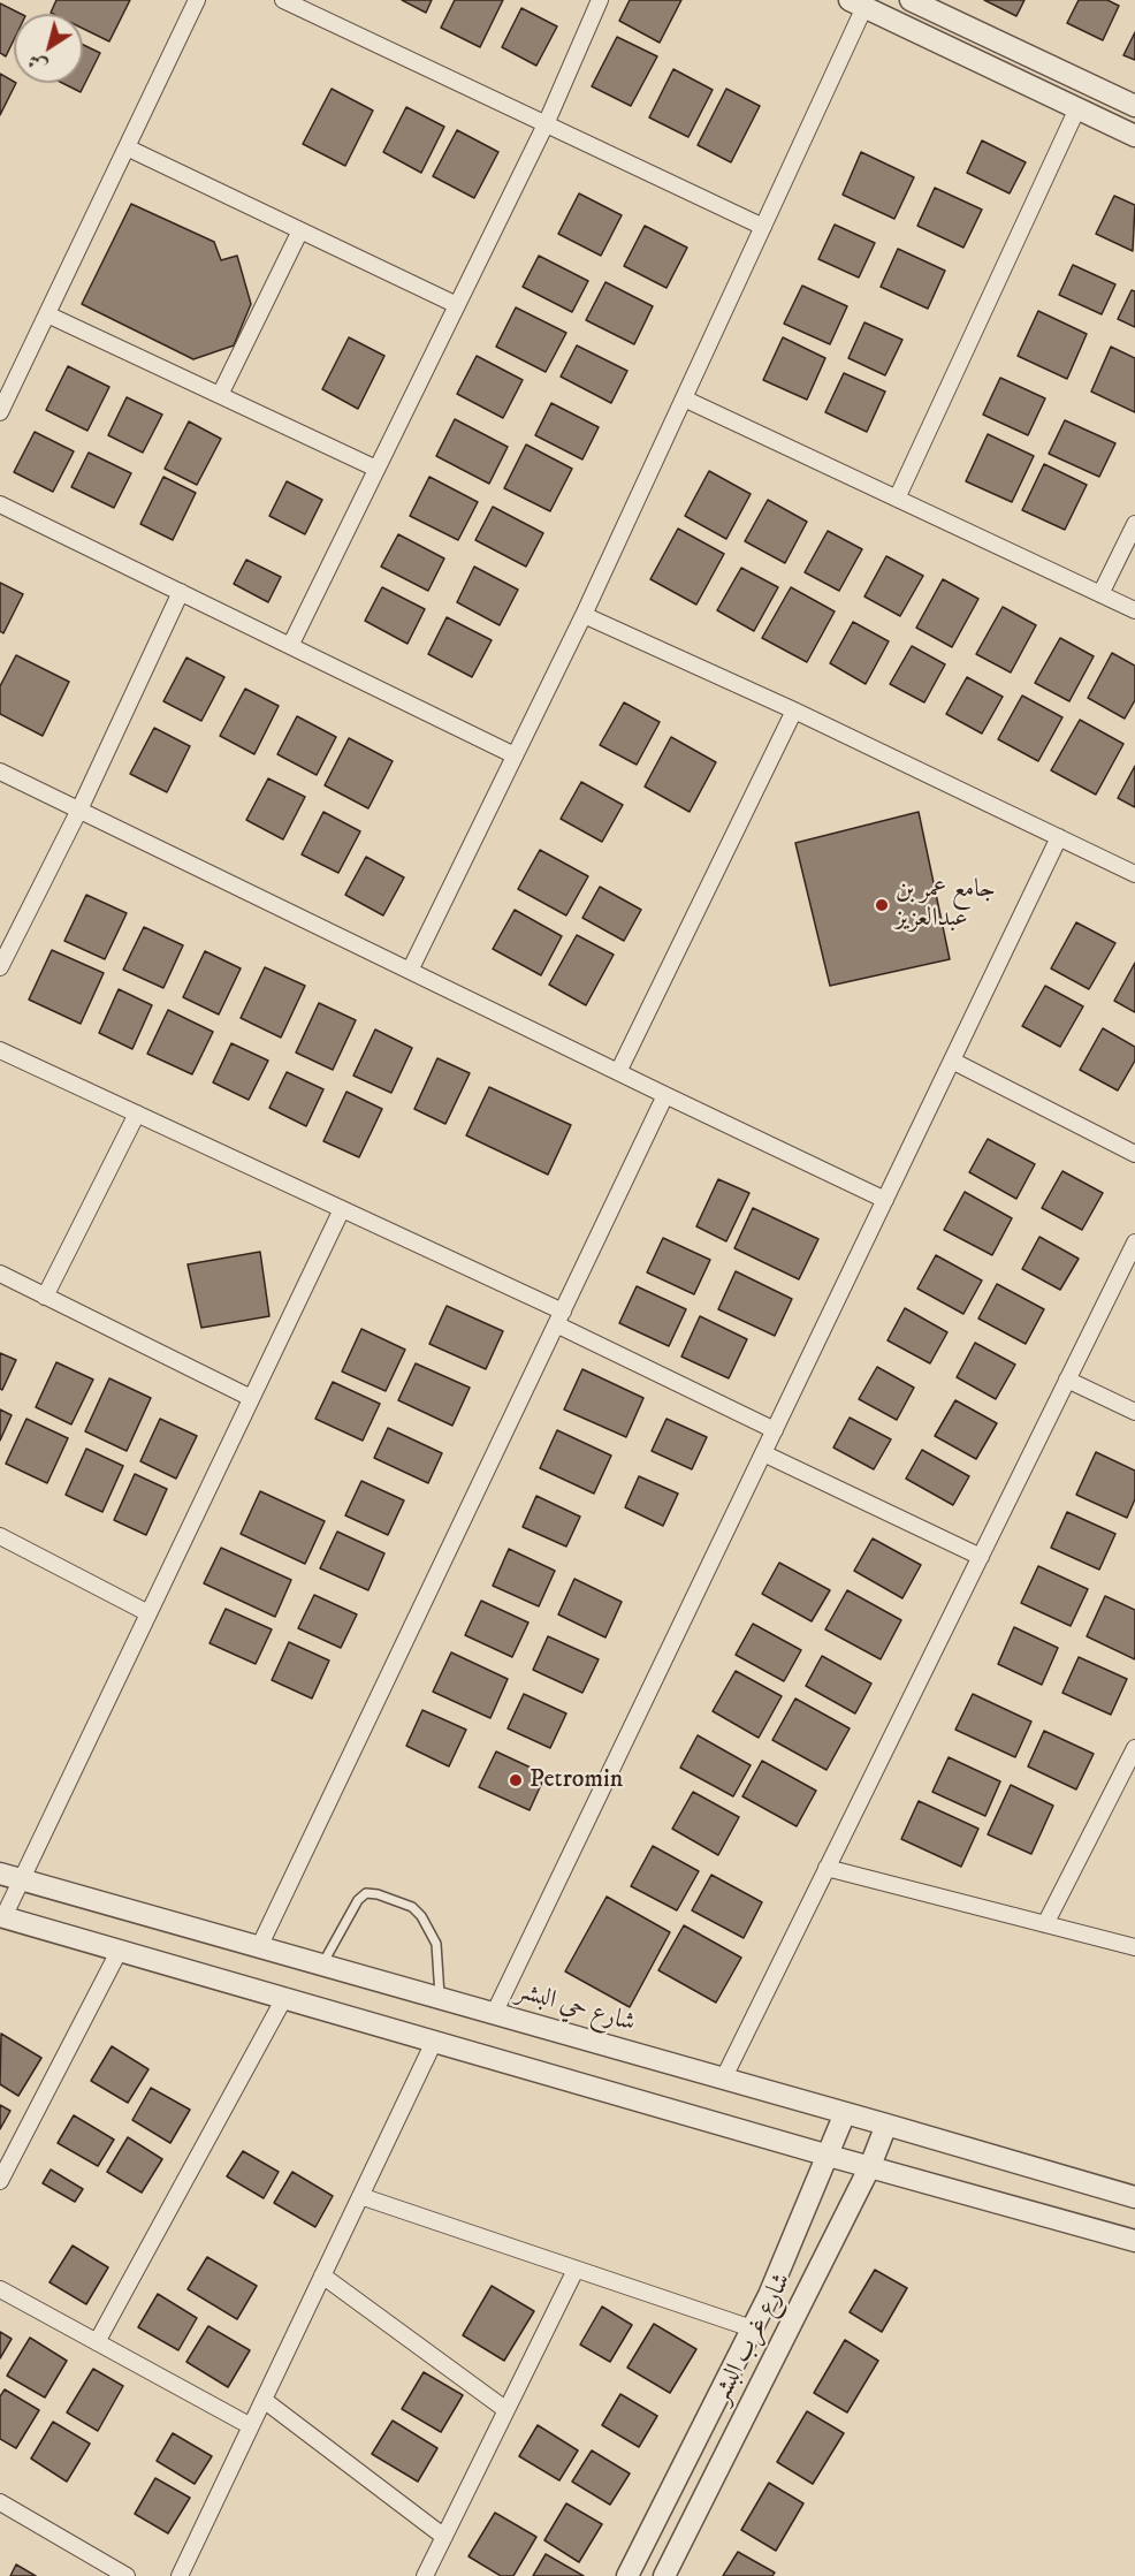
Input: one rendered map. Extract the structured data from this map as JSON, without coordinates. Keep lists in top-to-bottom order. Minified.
{"streets":{"street":["شارع حي البشر","شارع غرب البشر"]},"crossings":[["شارع حي البشر","شارع غرب البشر"]],"places":["جامع عمر بن عبدالعزيز","Petromin"],"north":"bottom left"}
